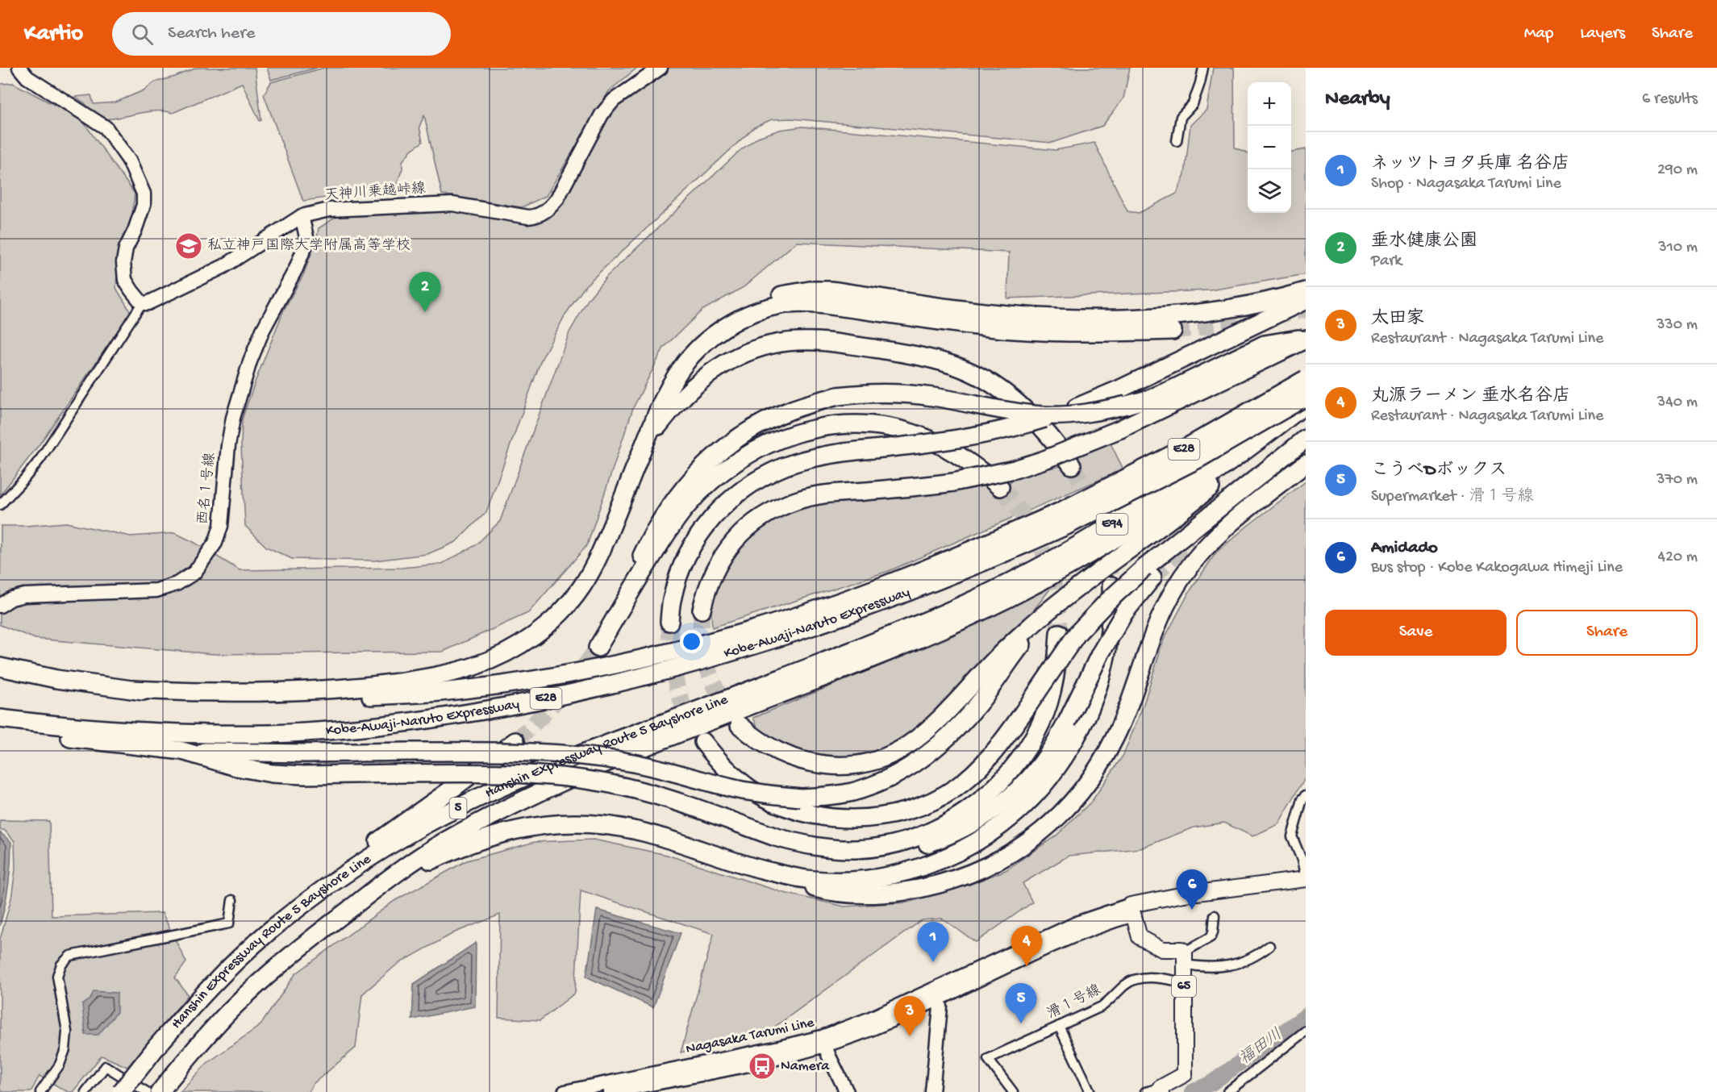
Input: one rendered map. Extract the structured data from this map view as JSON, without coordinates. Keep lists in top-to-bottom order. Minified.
{"streets":{"highway":["E28","E94","Kobe-Awaji-Naruto Expressway","Hanshin Expressway Route 5 Bayshore Line","5"],"main road":["65"],"street":["天神川乗越峠線","西名１号線","滑１号線","Nagasaka Tarumi Line"]},"crossings":[["天神川乗越峠線","西名１号線"],["E94","Kobe-Awaji-Naruto Expressway"],["E94","Hanshin Expressway Route 5 Bayshore Line"],["65","滑１号線"]],"water":["福田川"],"places":{"school or university":["私立神戸国際大学附属高等学校"],"bus stop":["Namera"]},"page":{"header":"Kartio","search":"Search here","nav":["Map","Layers","Share"],"heading":["Nearby","6 results"],"map_buttons":["+","−"],"list":[{"mark":"1","name":"ネッツトヨタ兵庫 名谷店","note":"Shop · Nagasaka Tarumi Line","value":"290 m"},{"mark":"2","name":"垂水健康公園","note":"Park","value":"310 m"},{"mark":"3","name":"太田家","note":"Restaurant · Nagasaka Tarumi Line","value":"330 m"},{"mark":"4","name":"丸源ラーメン 垂水名谷店","note":"Restaurant · Nagasaka Tarumi Line","value":"340 m"},{"mark":"5","name":"こうべDボックス","note":"Supermarket · 滑１号線","value":"370 m"},{"mark":"6","name":"Amidado","note":"Bus stop · Kobe Kakogawa Himeji Line","value":"420 m"}],"pins":["2","6","1","4","5","3"],"buttons":["Save","Share"]}}
